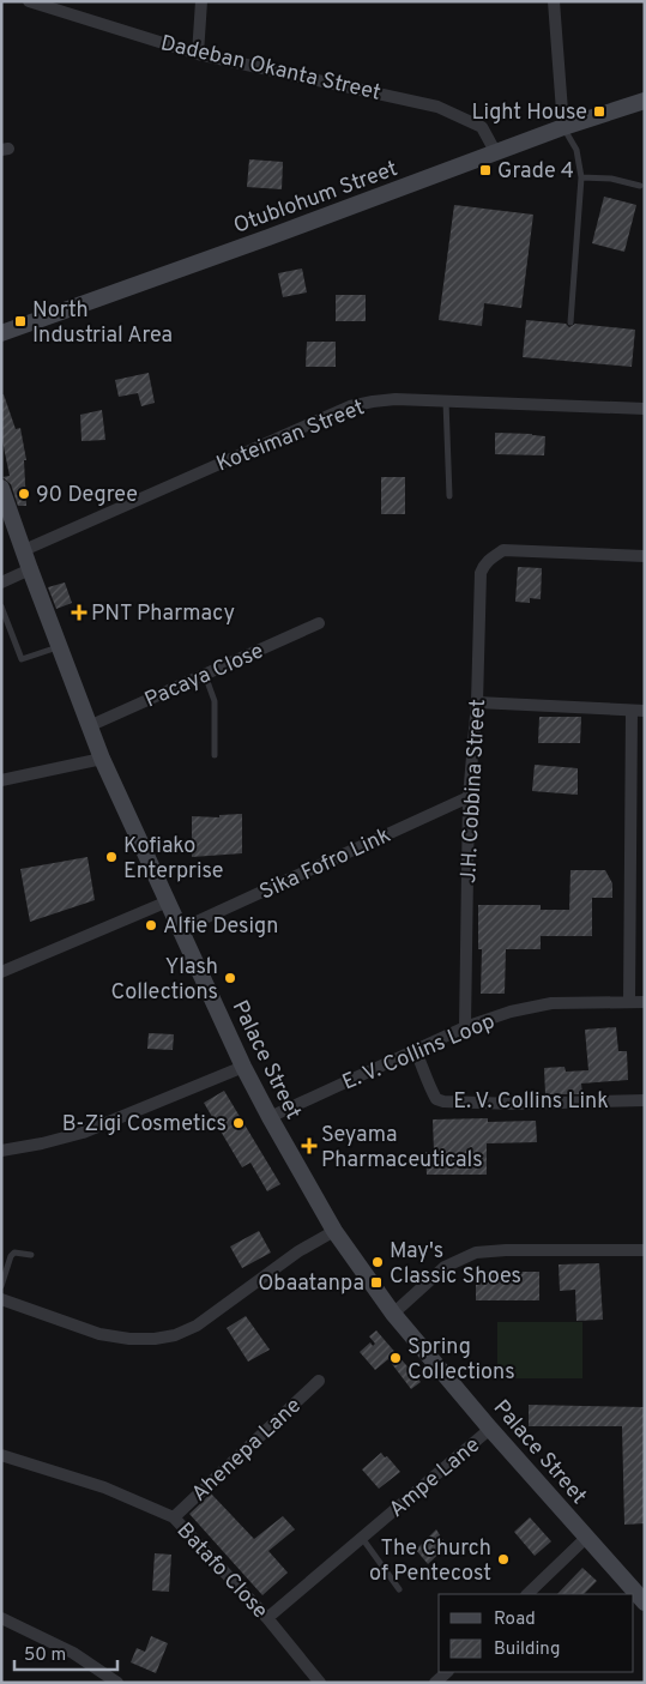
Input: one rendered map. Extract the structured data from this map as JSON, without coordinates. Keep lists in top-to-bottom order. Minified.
{"streets":{"street":["Dadeban Okanta Street","Otublohum Street","Koteiman Street","Pacaya Close","J.H. Cobbina Street","Sika Fofro Link","E. V. Collins Loop","Palace Street","E. V. Collins Link","Ahenepa Lane","Ampe Lane","Batafo Close"]},"crossings":[["Dadeban Okanta Street","Otublohum Street"],["Koteiman Street","Palace Street"],["Pacaya Close","Palace Street"],["J.H. Cobbina Street","Sika Fofro Link"],["J.H. Cobbina Street","E. V. Collins Loop"],["Sika Fofro Link","Palace Street"],["E. V. Collins Loop","Palace Street"],["E. V. Collins Loop","E. V. Collins Link"],["Palace Street","Ampe Lane"],["Ahenepa Lane","Batafo Close"],["Ampe Lane","Batafo Close"]],"places":{"transit":["Light House","Grade 4","North Industrial Area","Obaatanpa"],"other":["90 Degree","Kofiako Enterprise","Alfie Design","Ylash Collections","B-Zigi Cosmetics","May's Classic Shoes","Spring Collections","The Church of Pentecost"],"health":["PNT Pharmacy","Seyama Pharmaceuticals"]},"legend":["Road","Building"],"scale_bar":"50 m"}
